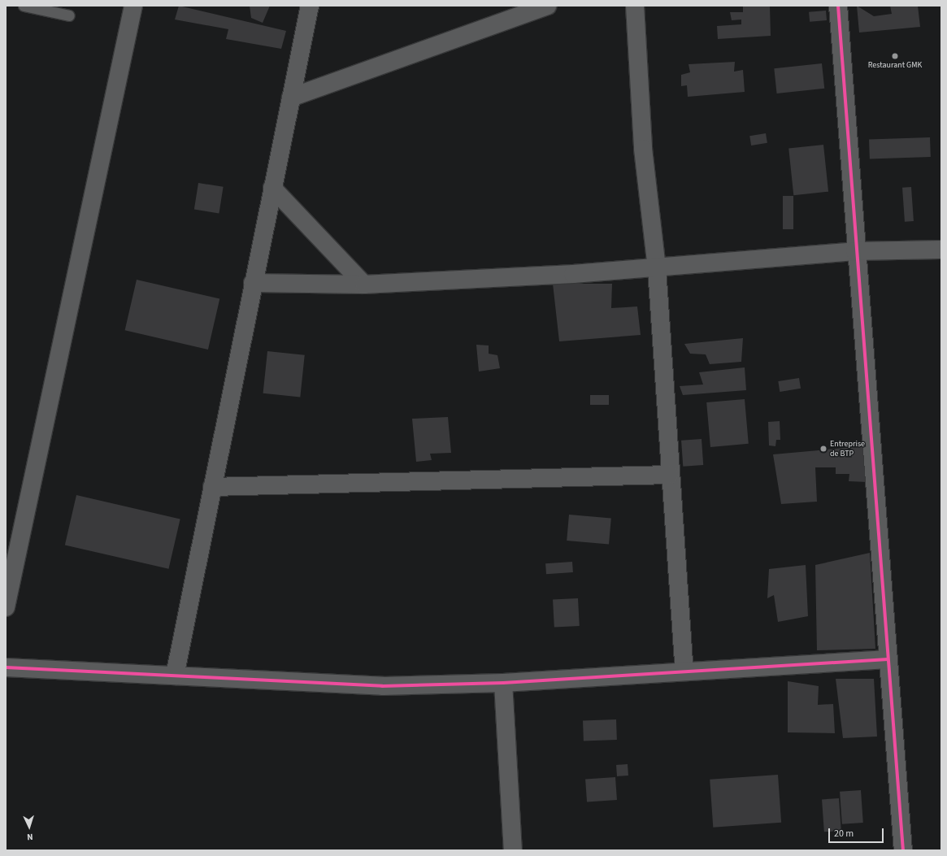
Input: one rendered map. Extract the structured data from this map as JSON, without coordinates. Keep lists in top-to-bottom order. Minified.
{"places":["Restaurant GMK","Entreprise de BTP"],"scale_bar":"20 m","north":"bottom"}
